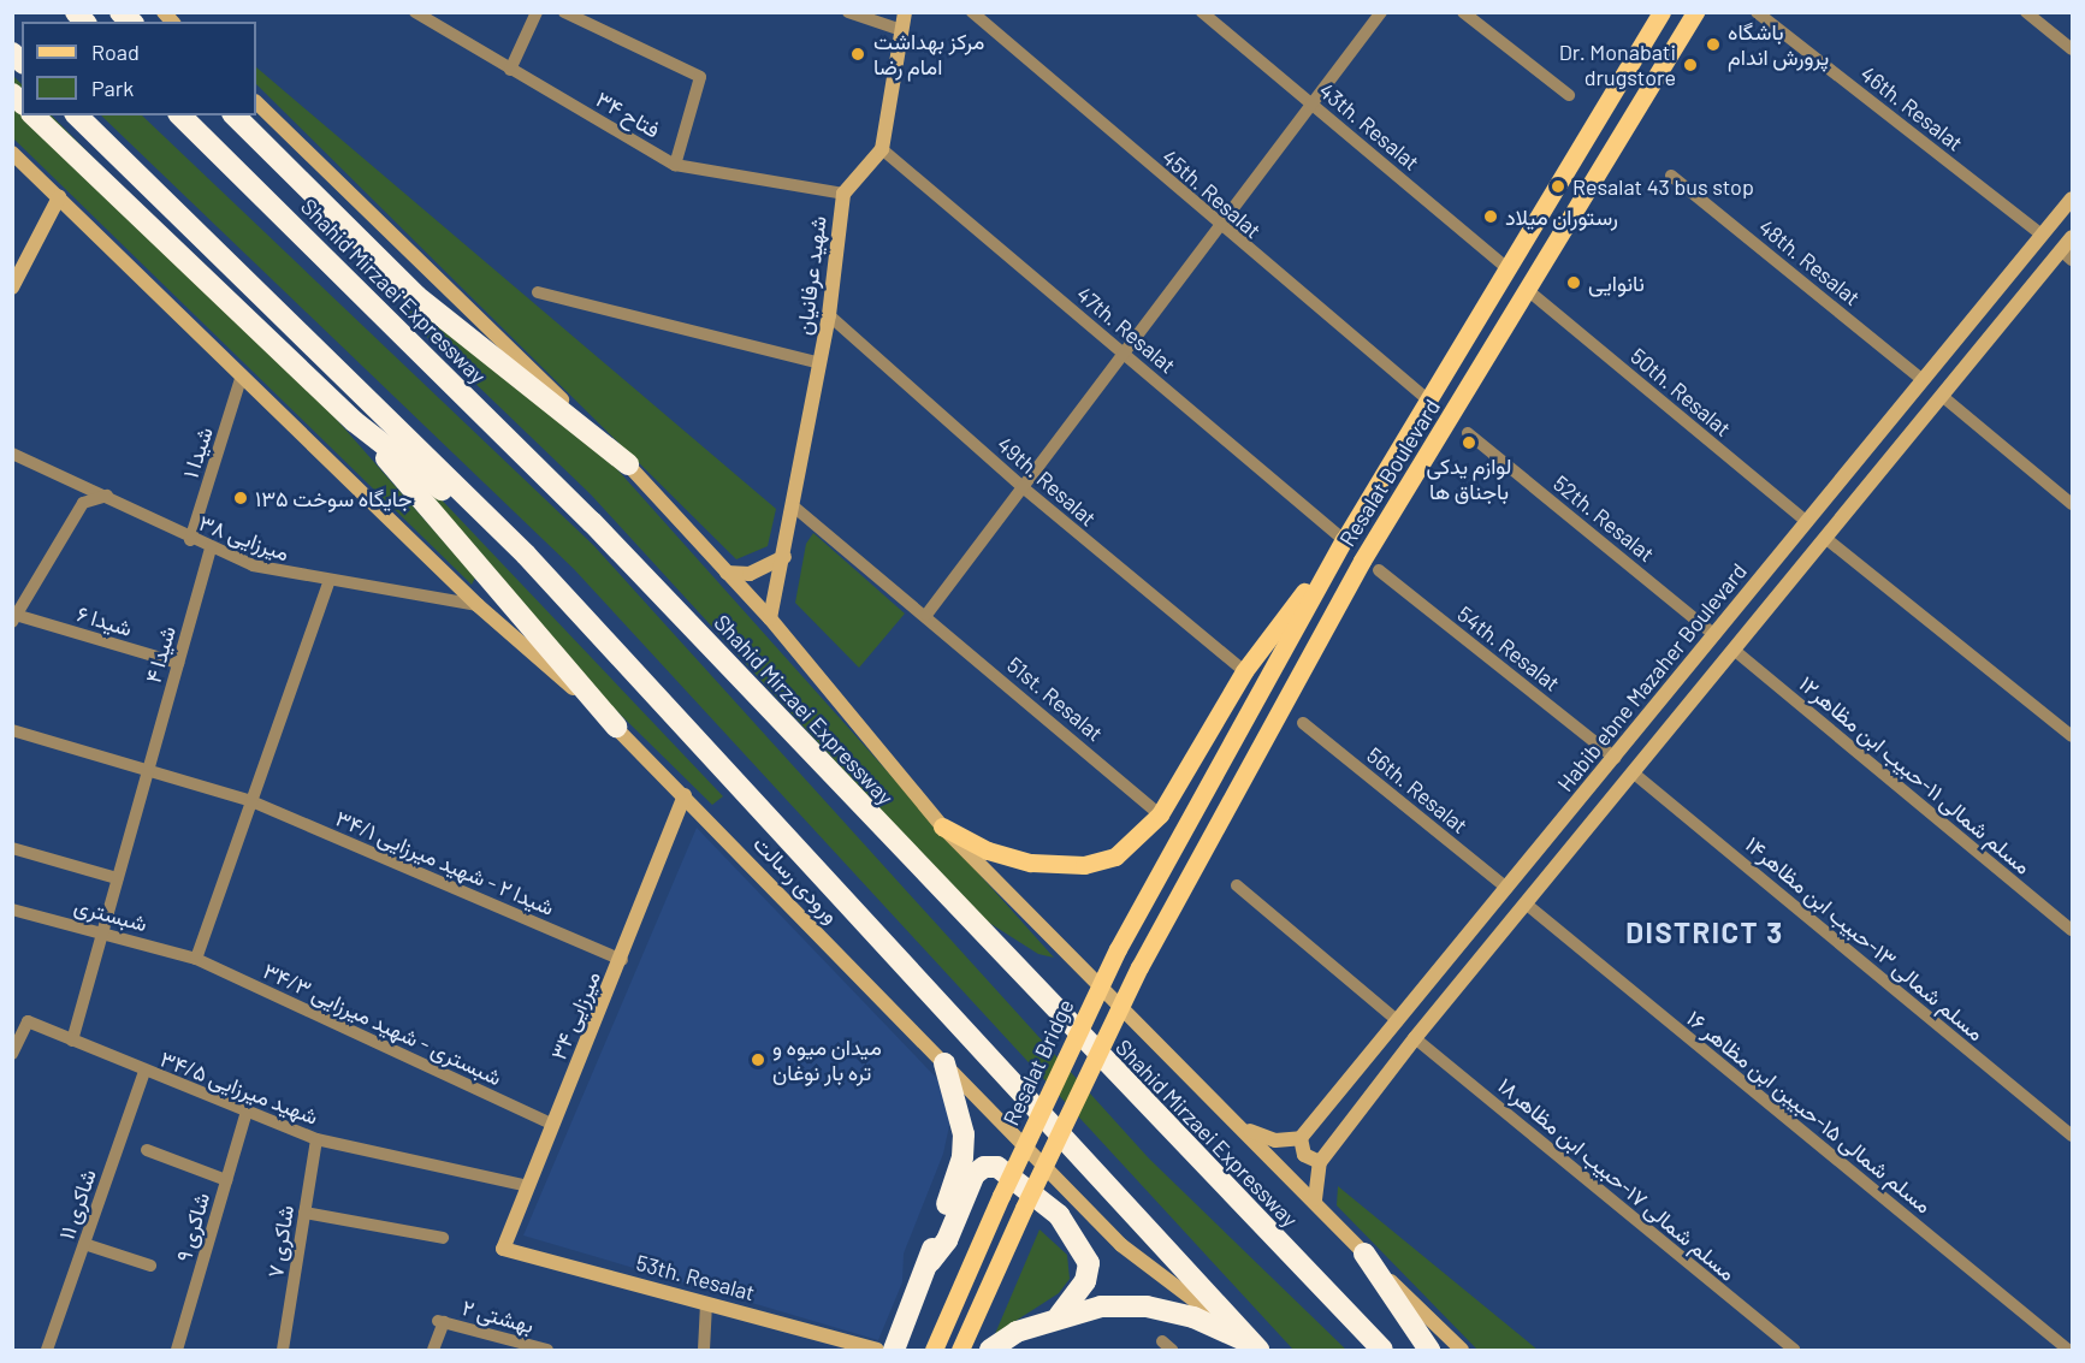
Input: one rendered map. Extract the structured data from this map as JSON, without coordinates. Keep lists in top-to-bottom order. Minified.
{"streets":{"highway":["Shahid Mirzaei Expressway"],"main road":["Resalat Boulevard","Resalat Bridge"],"street":["46th. Resalat","فتاح ۳۴","43th. Resalat","45th. Resalat","48th. Resalat","شهید عرفانیان","47th. Resalat","50th. Resalat","شیدا ۱","49th. Resalat","52th. Resalat","میرزایی ۳۸","شیدا ۶","54th. Resalat","شیدا ۴","Habib ebne Mazaher Boulevard","51st. Resalat","مسلم شمالی ۱۱-حبیب ابن مظاهر۱۲","56th. Resalat","شیدا ۲ - شهید میرزایی ۳۴/۱","ورودی رسالت","شبستری","مسلم شمالی ۱۳-حبیب ابن مظاهر۱۴","میرزایی ۳۴","شبستری - شهید میرزایی ۳۴/۳","شهید میرزایی ۳۴/۵","مسلم شمالی ۱۵-حبیبن ابن مظاهر ۱۶","مسلم شمالی ۱۷-حبیب ابن مظاهر۱۸","شاکری ۱۱","شاکری ۹","شاکری ۷","53th. Resalat","بهشتی ۲"]},"crossings":[["46th. Resalat","Habib ebne Mazaher Boulevard"],["فتاح ۳۴","شهید عرفانیان"],["43th. Resalat","Resalat Boulevard"],["45th. Resalat","Resalat Boulevard"],["48th. Resalat","Habib ebne Mazaher Boulevard"],["شهید عرفانیان","47th. Resalat"],["شهید عرفانیان","49th. Resalat"],["شهید عرفانیان","51st. Resalat"],["47th. Resalat","Resalat Boulevard"],["50th. Resalat","Resalat Boulevard"],["50th. Resalat","Habib ebne Mazaher Boulevard"],["شیدا ۱","میرزایی ۳۸"],["شیدا ۱","ورودی رسالت"],["Resalat Boulevard","Resalat Bridge"],["52th. Resalat","Habib ebne Mazaher Boulevard"],["میرزایی ۳۸","شیدا ۴"],["میرزایی ۳۸","ورودی رسالت"],["شیدا ۶","شیدا ۴"],["54th. Resalat","Habib ebne Mazaher Boulevard"],["شیدا ۴","شبستری"],["شیدا ۴","شهید میرزایی ۳۴/۵"],["Habib ebne Mazaher Boulevard","مسلم شمالی ۱۱-حبیب ابن مظاهر۱۲"],["Habib ebne Mazaher Boulevard","56th. Resalat"],["Habib ebne Mazaher Boulevard","مسلم شمالی ۱۳-حبیب ابن مظاهر۱۴"],["Habib ebne Mazaher Boulevard","مسلم شمالی ۱۵-حبیبن ابن مظاهر ۱۶"],["Habib ebne Mazaher Boulevard","مسلم شمالی ۱۷-حبیب ابن مظاهر۱۸"],["شیدا ۲ - شهید میرزایی ۳۴/۱","میرزایی ۳۴"],["ورودی رسالت","میرزایی ۳۴"],["شبستری","شبستری - شهید میرزایی ۳۴/۳"],["میرزایی ۳۴","شبستری - شهید میرزایی ۳۴/۳"],["میرزایی ۳۴","شهید میرزایی ۳۴/۵"],["میرزایی ۳۴","53th. Resalat"],["شهید میرزایی ۳۴/۵","شاکری ۱۱"],["شهید میرزایی ۳۴/۵","شاکری ۹"],["شهید میرزایی ۳۴/۵","شاکری ۷"]],"districts":["DISTRICT 3"],"places":["باشگاه پرورش اندام","مرکز بهداشت امام رضا","Dr. Monabati drugstore","Resalat 43 bus stop","رستوران میلاد","نانوایی","لوازم یدکی باجناق ها","جایگاه سوخت ۱۳۵","میدان میوه و تره بار نوغان"],"legend":["Road","Park"]}
